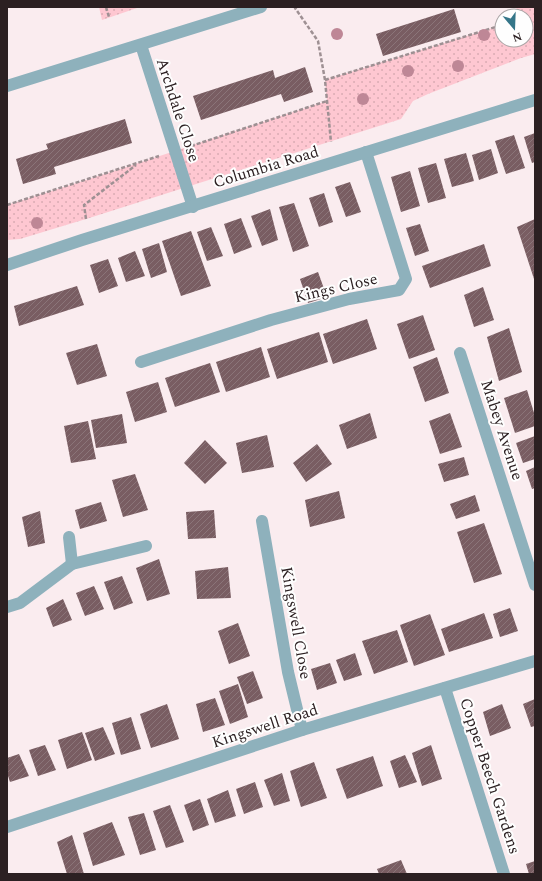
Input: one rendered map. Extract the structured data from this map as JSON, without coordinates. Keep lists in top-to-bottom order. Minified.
{"streets":{"street":["Archdale Close","Columbia Road","Kings Close","Mabey Avenue","Kingswell Close","Kingswell Road","Copper Beech Gardens"]},"crossings":[["Archdale Close","Columbia Road"],["Columbia Road","Kings Close"],["Kingswell Close","Kingswell Road"],["Kingswell Road","Copper Beech Gardens"]],"north":"bottom"}
